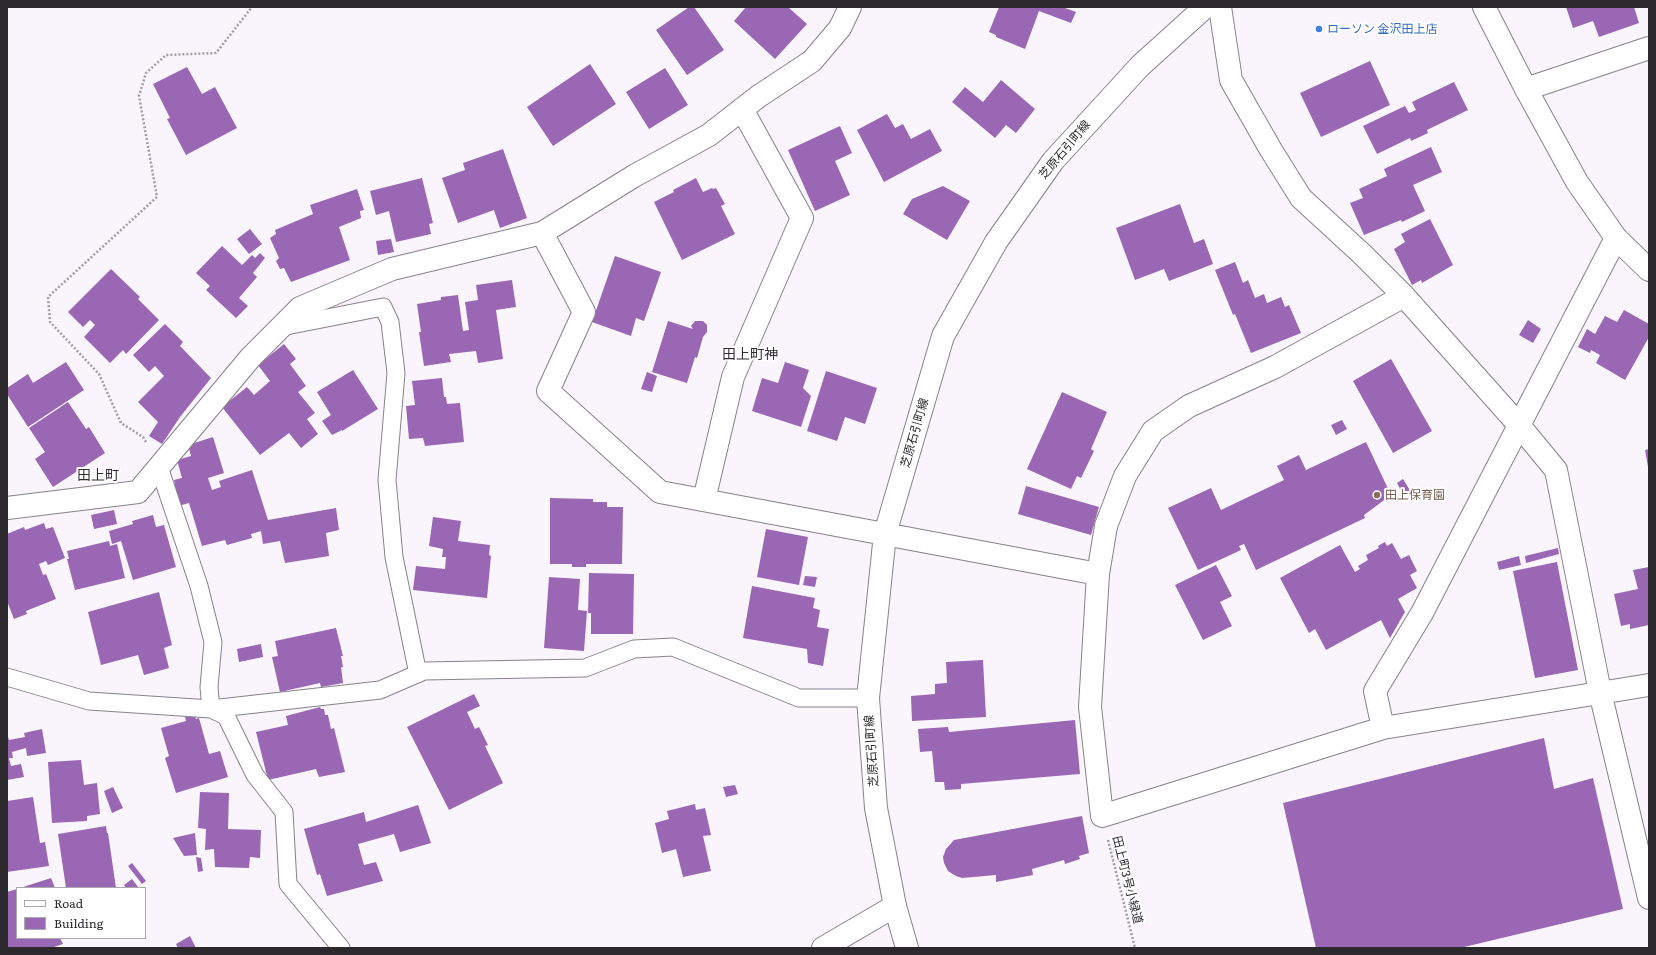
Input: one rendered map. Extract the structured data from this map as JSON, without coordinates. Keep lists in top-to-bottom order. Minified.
{"streets":{"street":["芝原石引町線"],"path":["田上町3号小緑道"]},"districts":["田上町神","田上町"],"places":["ローソン 金沢田上店","田上保育園"],"legend":["Road","Building"]}
